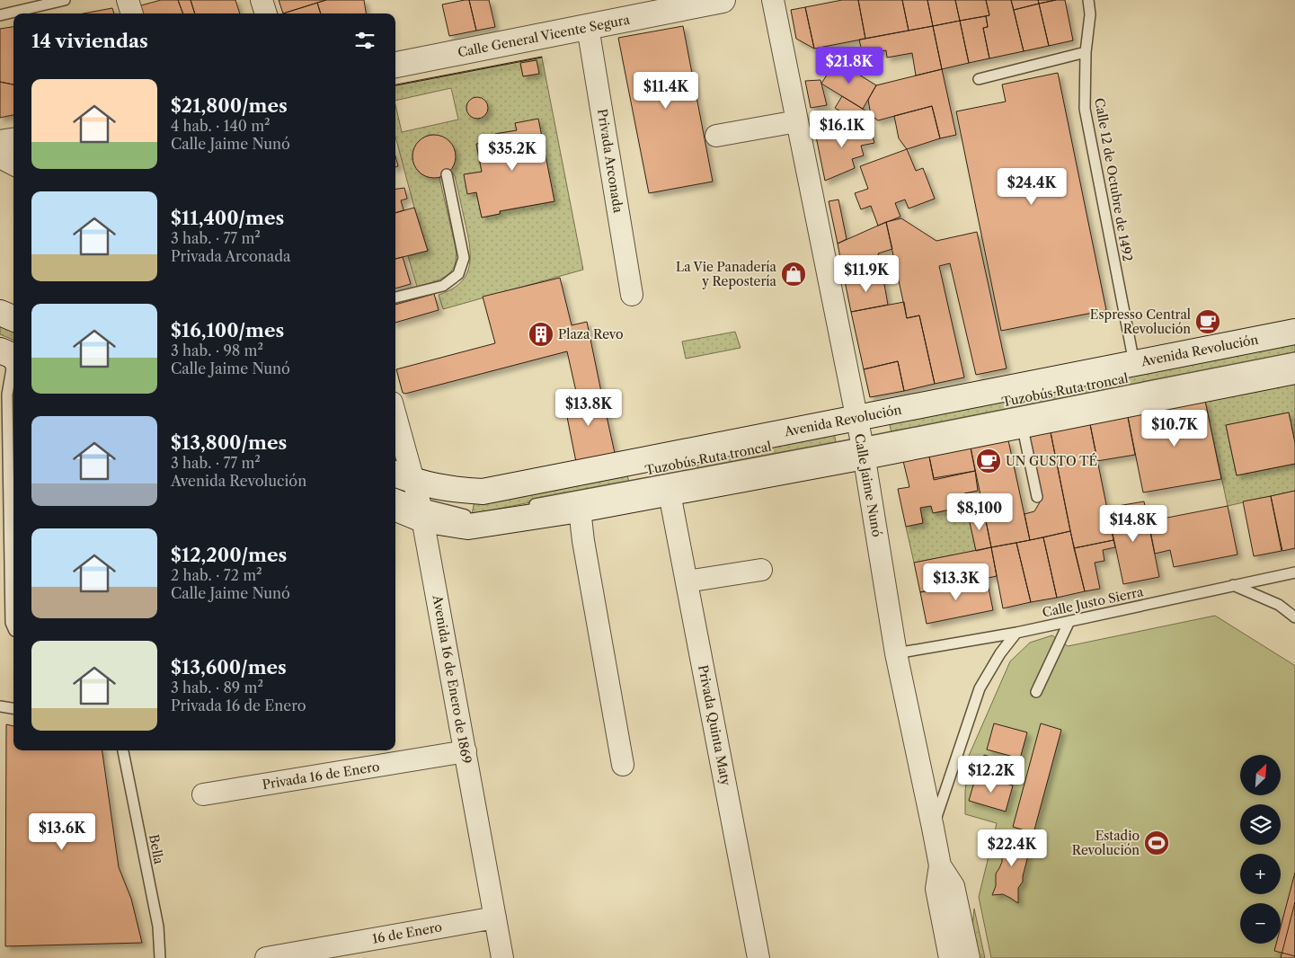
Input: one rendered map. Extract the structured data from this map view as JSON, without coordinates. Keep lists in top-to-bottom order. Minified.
{"streets":{"main road":["Calle General Vicente Segura","Avenida Revolución"],"street":["Privada Arconada","Calle Jaime Nunó","Avenida 16 de Enero de 1869","Privada Quinta Maty","Privada 16 de Enero","16 de Enero"],"lane":["Calle 12 de Octubre de 1492","Tuzobús Ruta troncal","Calle Justo Sierra","Bella"]},"crossings":[["Calle General Vicente Segura","Privada Arconada"],["Calle 12 de Octubre de 1492","Avenida Revolución"],["Avenida Revolución","Tuzobús Ruta troncal"],["Avenida Revolución","Calle Jaime Nunó"],["Avenida Revolución","Avenida 16 de Enero de 1869"],["Avenida Revolución","Privada Quinta Maty"],["Tuzobús Ruta troncal","Calle Jaime Nunó"],["Calle Jaime Nunó","Calle Justo Sierra"],["Avenida 16 de Enero de 1869","Privada 16 de Enero"],["Avenida 16 de Enero de 1869","16 de Enero"]],"places":{"shop":["La Vie Panadería y Repostería"],"cafe":["Espresso Central Revolución","UN GUSTO TÉ"],"building":["Plaza Revo"],"sports":["Estadio Revolución"]},"north":"top right","page":{"heading":"14 viviendas","price":["$21.8K","$11.4K","$16.1K","$35.2K","$24.4K","$11.9K","$13.8K","$10.7K","$8,100","$14.8K","$13.3K","$12.2K","$13.6K","$22.4K"],"list":[{"name":"$21,800/mes","note":"4 hab. · 140 m² · Calle Jaime Nunó"},{"name":"$11,400/mes","note":"3 hab. · 77 m² · Privada Arconada"},{"name":"$16,100/mes","note":"3 hab. · 98 m² · Calle Jaime Nunó"},{"name":"$13,800/mes","note":"3 hab. · 77 m² · Avenida Revolución"},{"name":"$12,200/mes","note":"2 hab. · 72 m² · Calle Jaime Nunó"},{"name":"$13,600/mes","note":"3 hab. · 89 m² · Privada 16 de Enero"}],"map_buttons":["+","−"]}}
